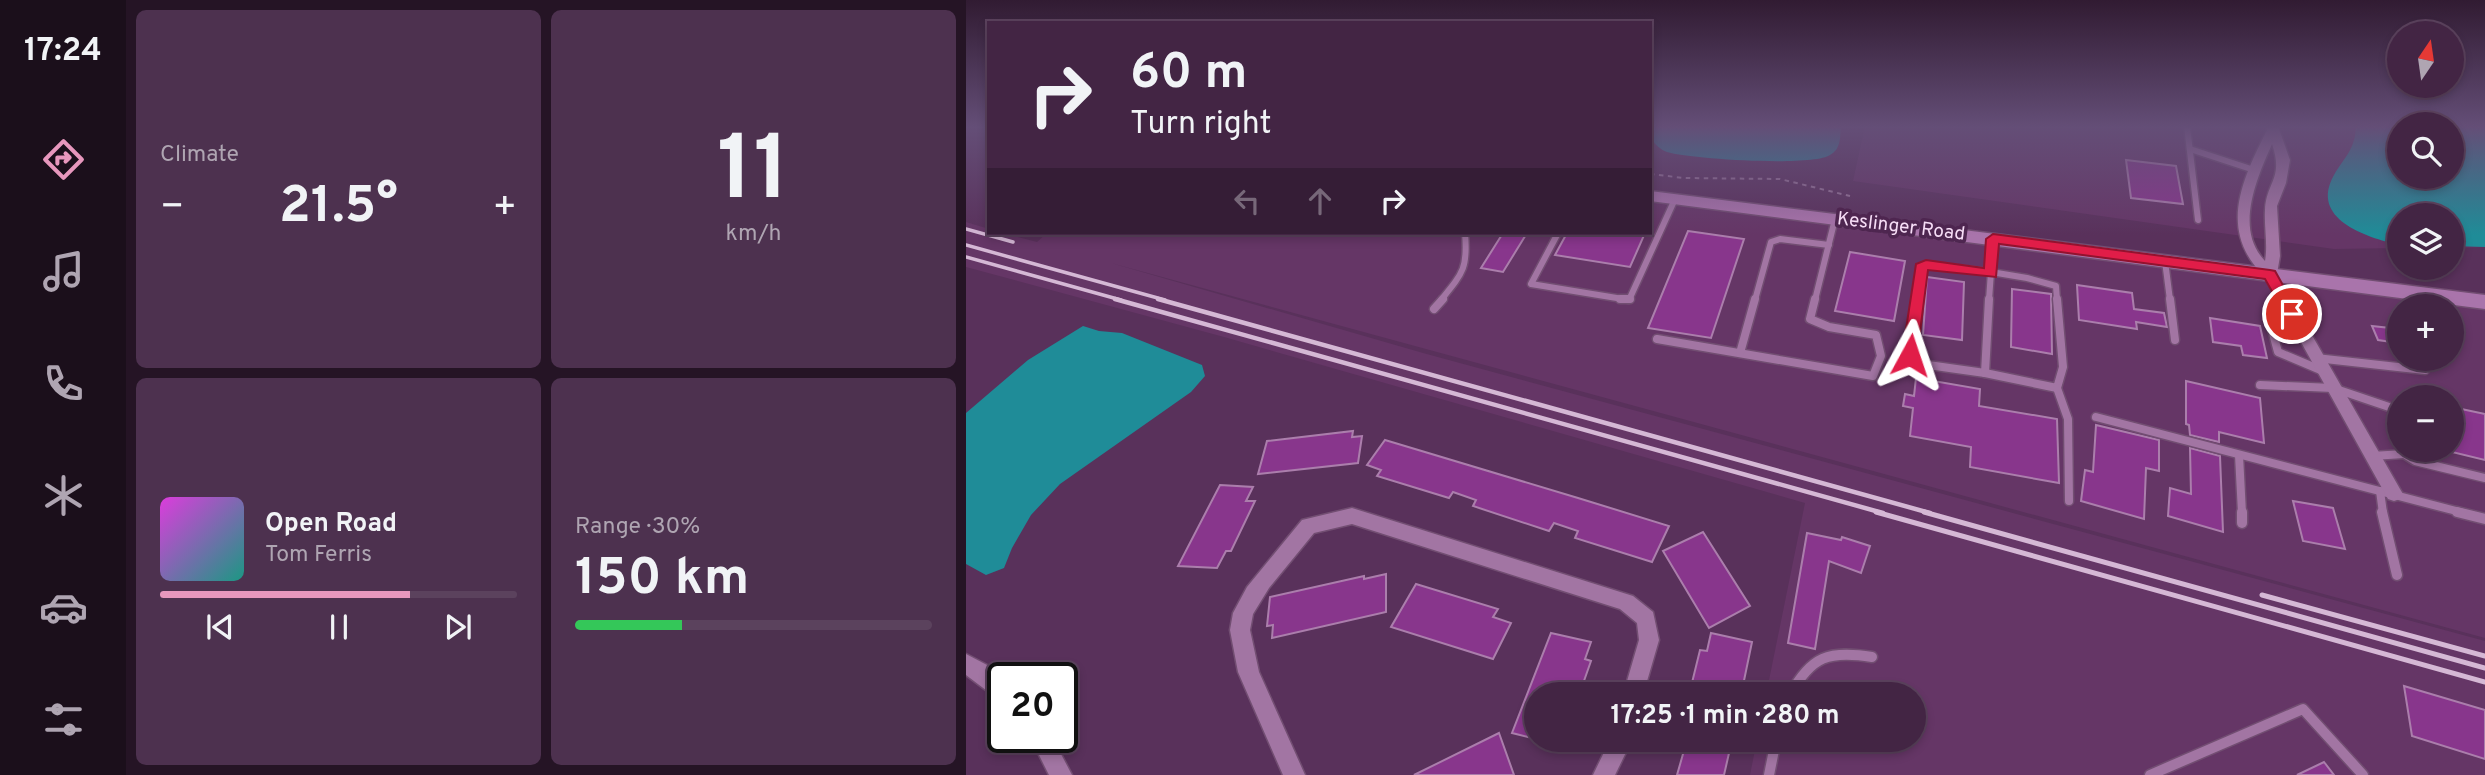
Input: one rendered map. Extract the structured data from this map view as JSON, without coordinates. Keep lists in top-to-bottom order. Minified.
{"streets":{"main road":["Keslinger Road"]},"north":"top","page":{"tabs":"17:24","tile":["Climate",["11","km/h"],["Range · 30%","150 km"]],"map_buttons":["+","−"],"turn":["60 m","Turn right"],"heat":["−","21.5°","+"],"song":["Open Road","Tom Ferris"],"limit":"20","trip":"17:25 · 1 min · 280 m"}}
